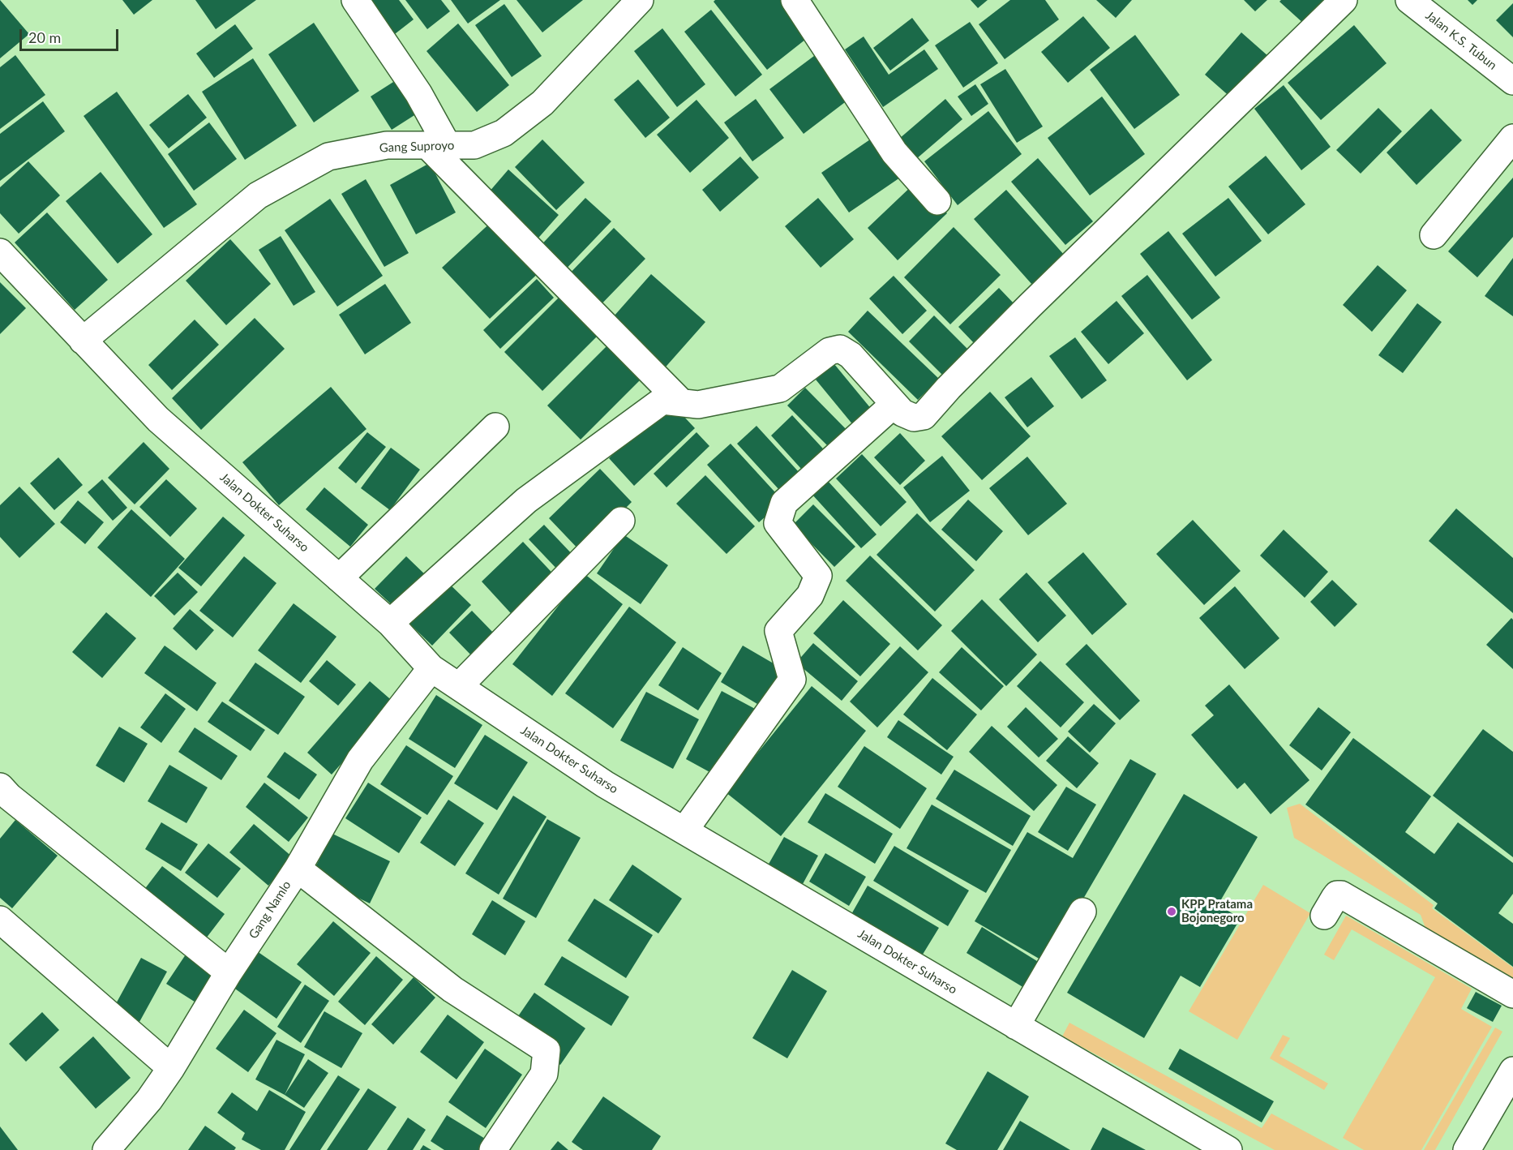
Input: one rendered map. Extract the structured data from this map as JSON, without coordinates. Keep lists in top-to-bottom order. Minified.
{"streets":{"street":["Jalan K.S. Tubun","Gang Suproyo","Jalan Dokter Suharso","Gang Namlo"]},"crossings":[["Gang Suproyo","Jalan Dokter Suharso"],["Jalan Dokter Suharso","Gang Namlo"]],"places":["KPP Pratama Bojonegoro"],"scale_bar":"20 m"}
